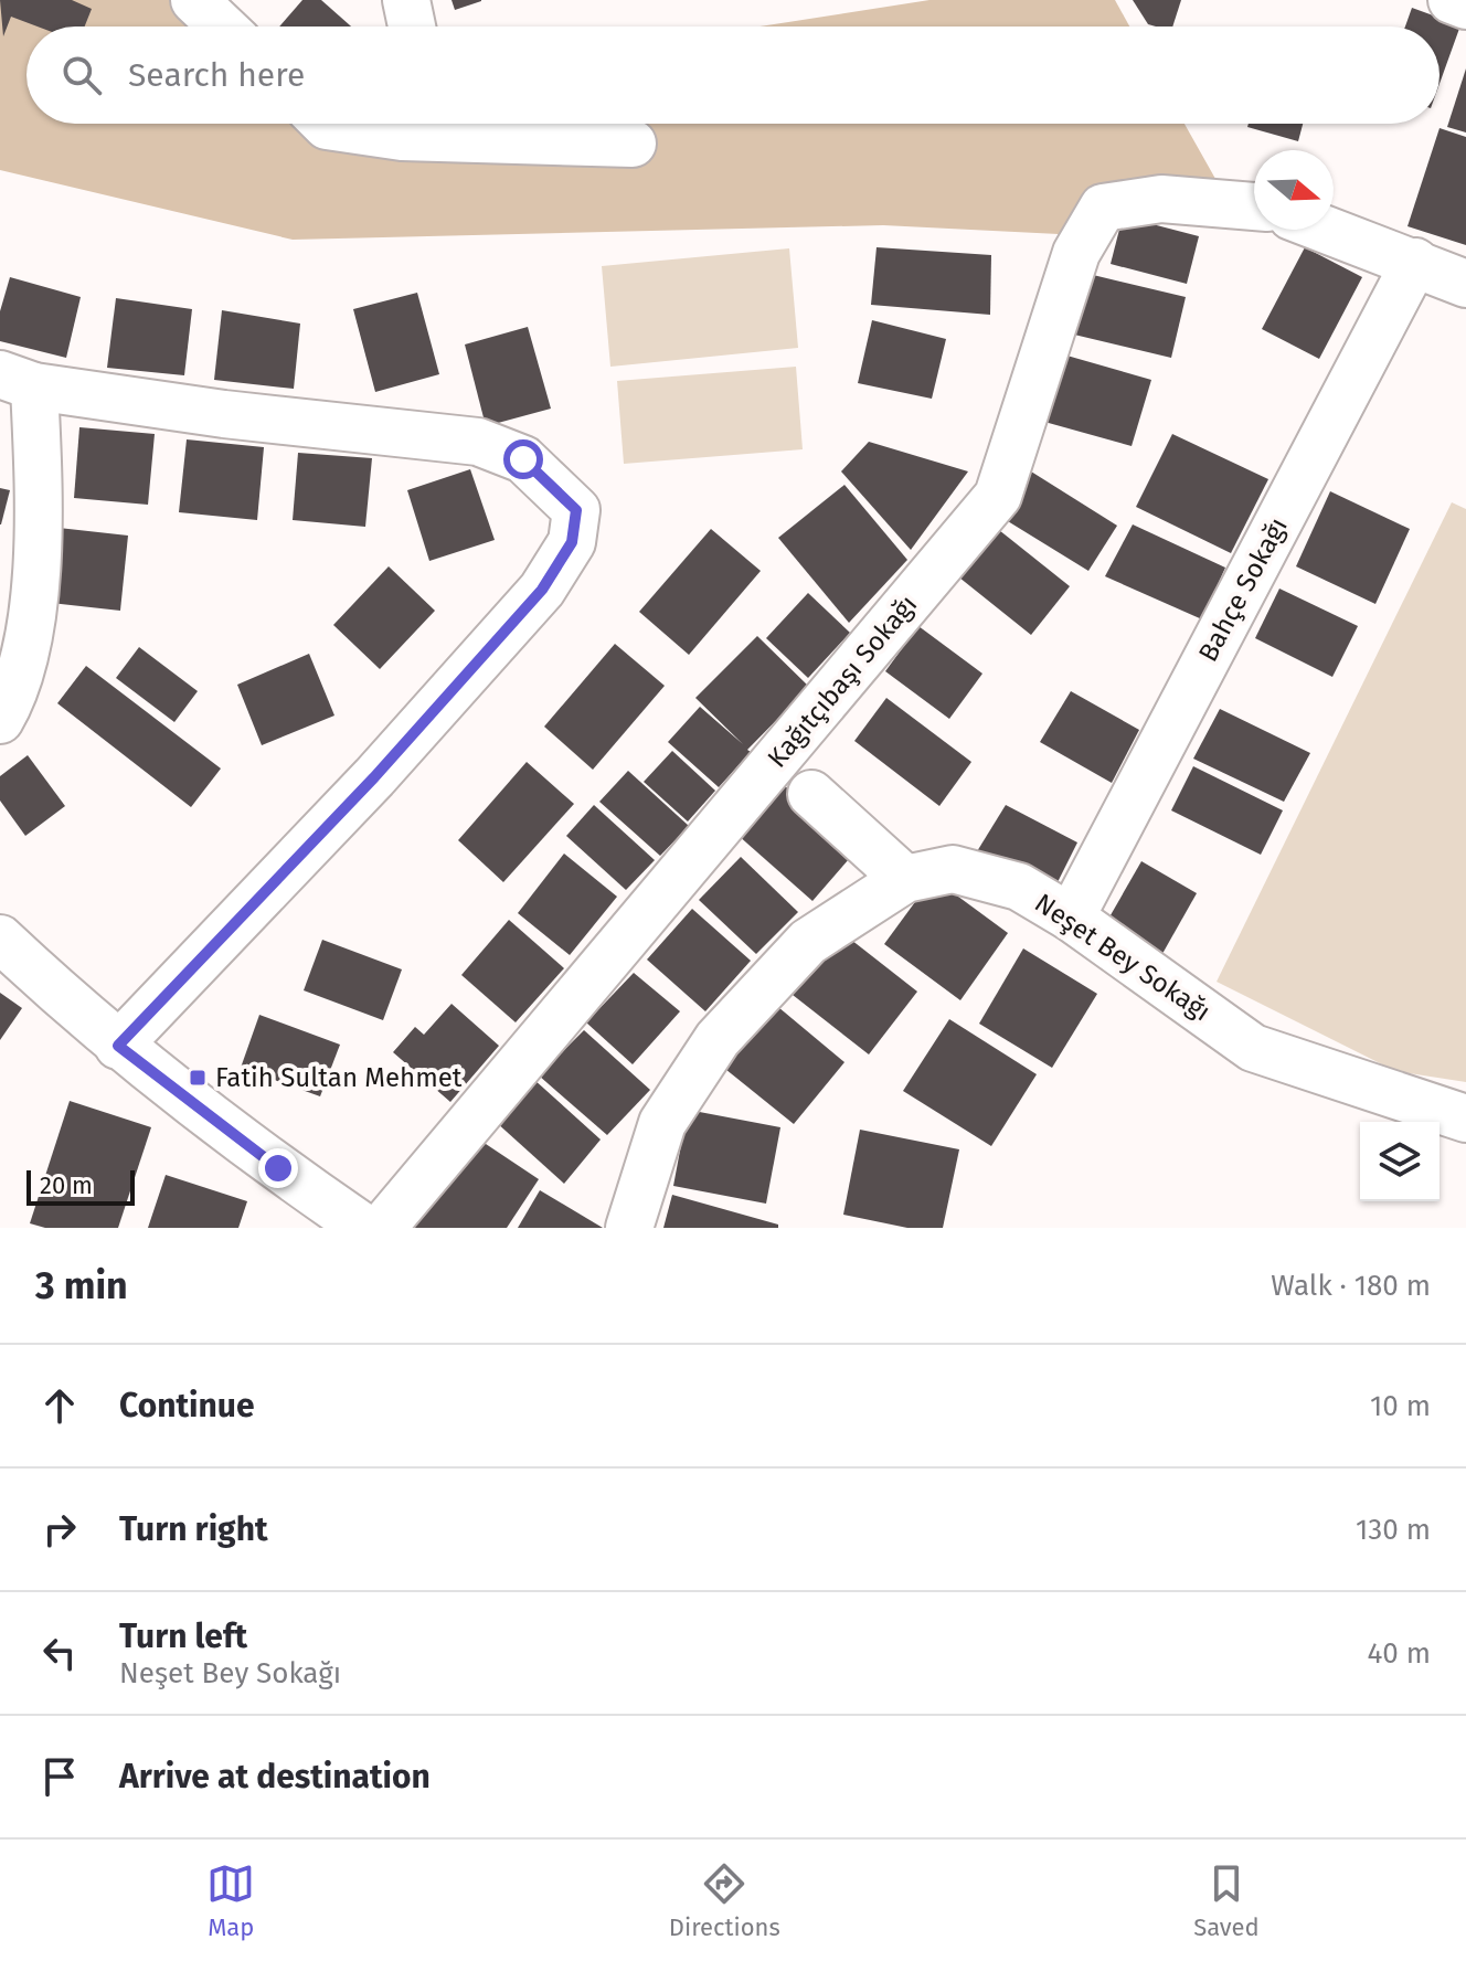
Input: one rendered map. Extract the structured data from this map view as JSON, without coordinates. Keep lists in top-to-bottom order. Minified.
{"streets":{"street":["Bahçe Sokağı","Kağıtçıbaşı Sokağı","Neşet Bey Sokağı"]},"crossings":[["Bahçe Sokağı","Neşet Bey Sokağı"]],"places":{"transit":["Fatih Sultan Mehmet"]},"scale_bar":"20 m","north":"right","page":{"search":"Search here","scale":"20 m","heading":["3 min","Walk · 180 m"],"list":[["Continue","10 m"],["Turn right","130 m"],["Turn left","Neşet Bey Sokağı","40 m"],"Arrive at destination"],"nav":["Map","Directions","Saved"]}}
